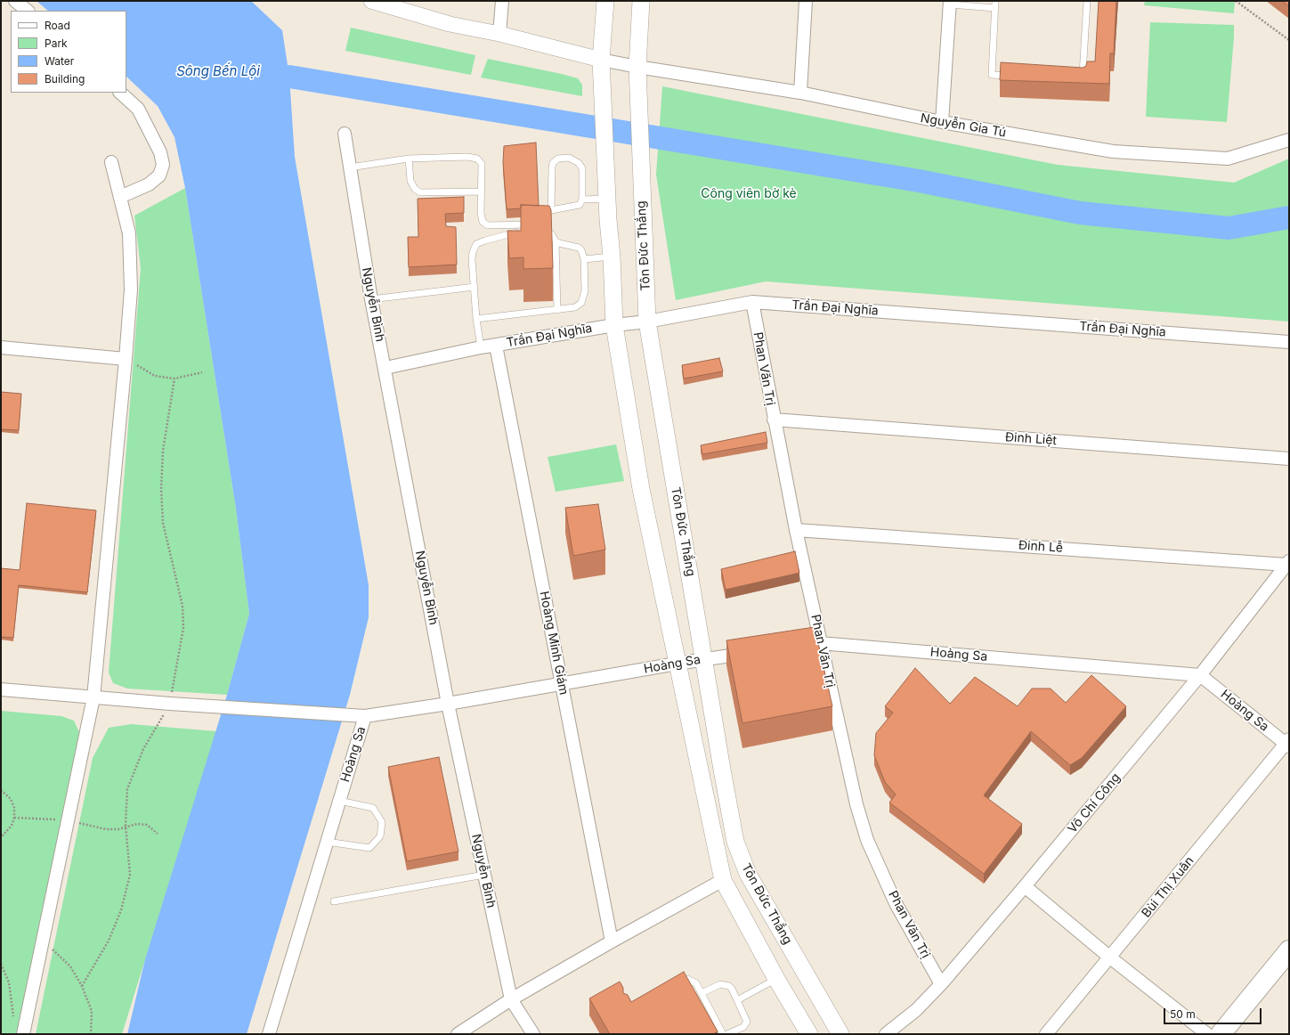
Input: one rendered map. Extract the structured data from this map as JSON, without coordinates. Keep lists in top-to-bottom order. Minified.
{"streets":{"main road":["Tôn Đức Thắng"],"street":["Nguyễn Gia Tú","Nguyễn Bình","Trần Đại Nghĩa","Phan Văn Trị","Đinh Liệt","Đinh Lễ","Hoàng Minh Giám","Hoàng Sa","Võ Chí Công","Bùi Thị Xuân"]},"crossings":[["Nguyễn Gia Tú","Tôn Đức Thắng"],["Tôn Đức Thắng","Trần Đại Nghĩa"],["Tôn Đức Thắng","Hoàng Sa"],["Nguyễn Bình","Trần Đại Nghĩa"],["Nguyễn Bình","Hoàng Sa"],["Trần Đại Nghĩa","Phan Văn Trị"],["Trần Đại Nghĩa","Hoàng Minh Giám"],["Phan Văn Trị","Đinh Liệt"],["Phan Văn Trị","Đinh Lễ"],["Phan Văn Trị","Hoàng Sa"],["Phan Văn Trị","Võ Chí Công"],["Đinh Lễ","Võ Chí Công"],["Hoàng Minh Giám","Hoàng Sa"],["Hoàng Sa","Võ Chí Công"],["Hoàng Sa","Bùi Thị Xuân"]],"water":["Sông Bến Lội"],"parks":["Công viên bờ kè"],"legend":["Road","Park","Water","Building"],"scale_bar":"50 m"}
